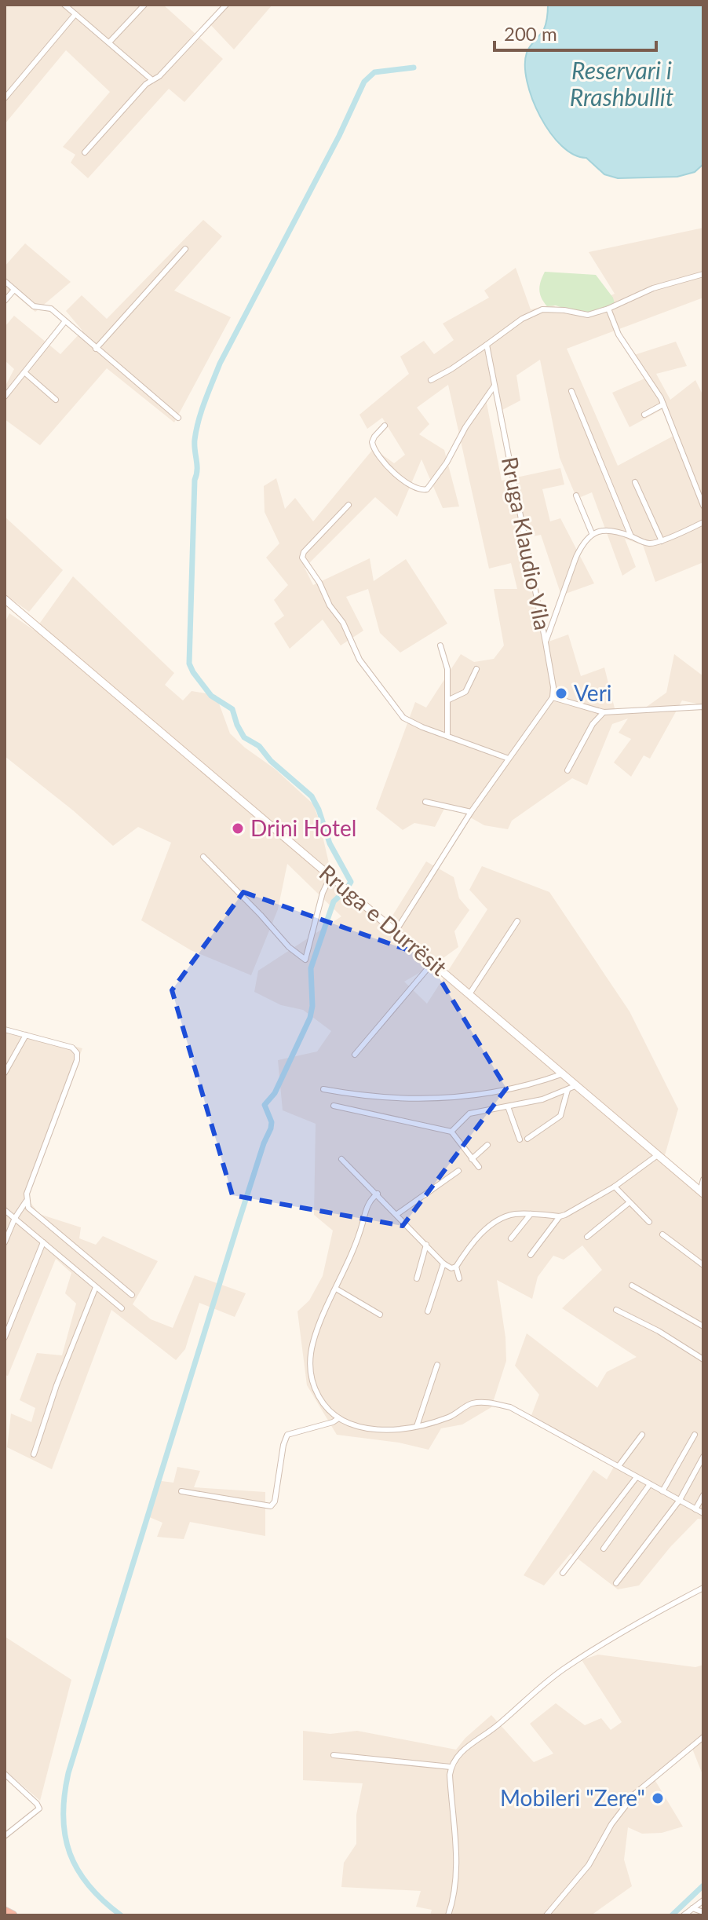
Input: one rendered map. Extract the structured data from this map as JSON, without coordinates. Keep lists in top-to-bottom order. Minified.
{"streets":{"main road":["Rruga e Durrësit"],"street":["Rruga Klaudio Vila"]},"water":["Reservari i Rrashbullit"],"places":["Veri","Drini Hotel","Mobileri \"Zere\""],"scale_bar":"200 m"}
